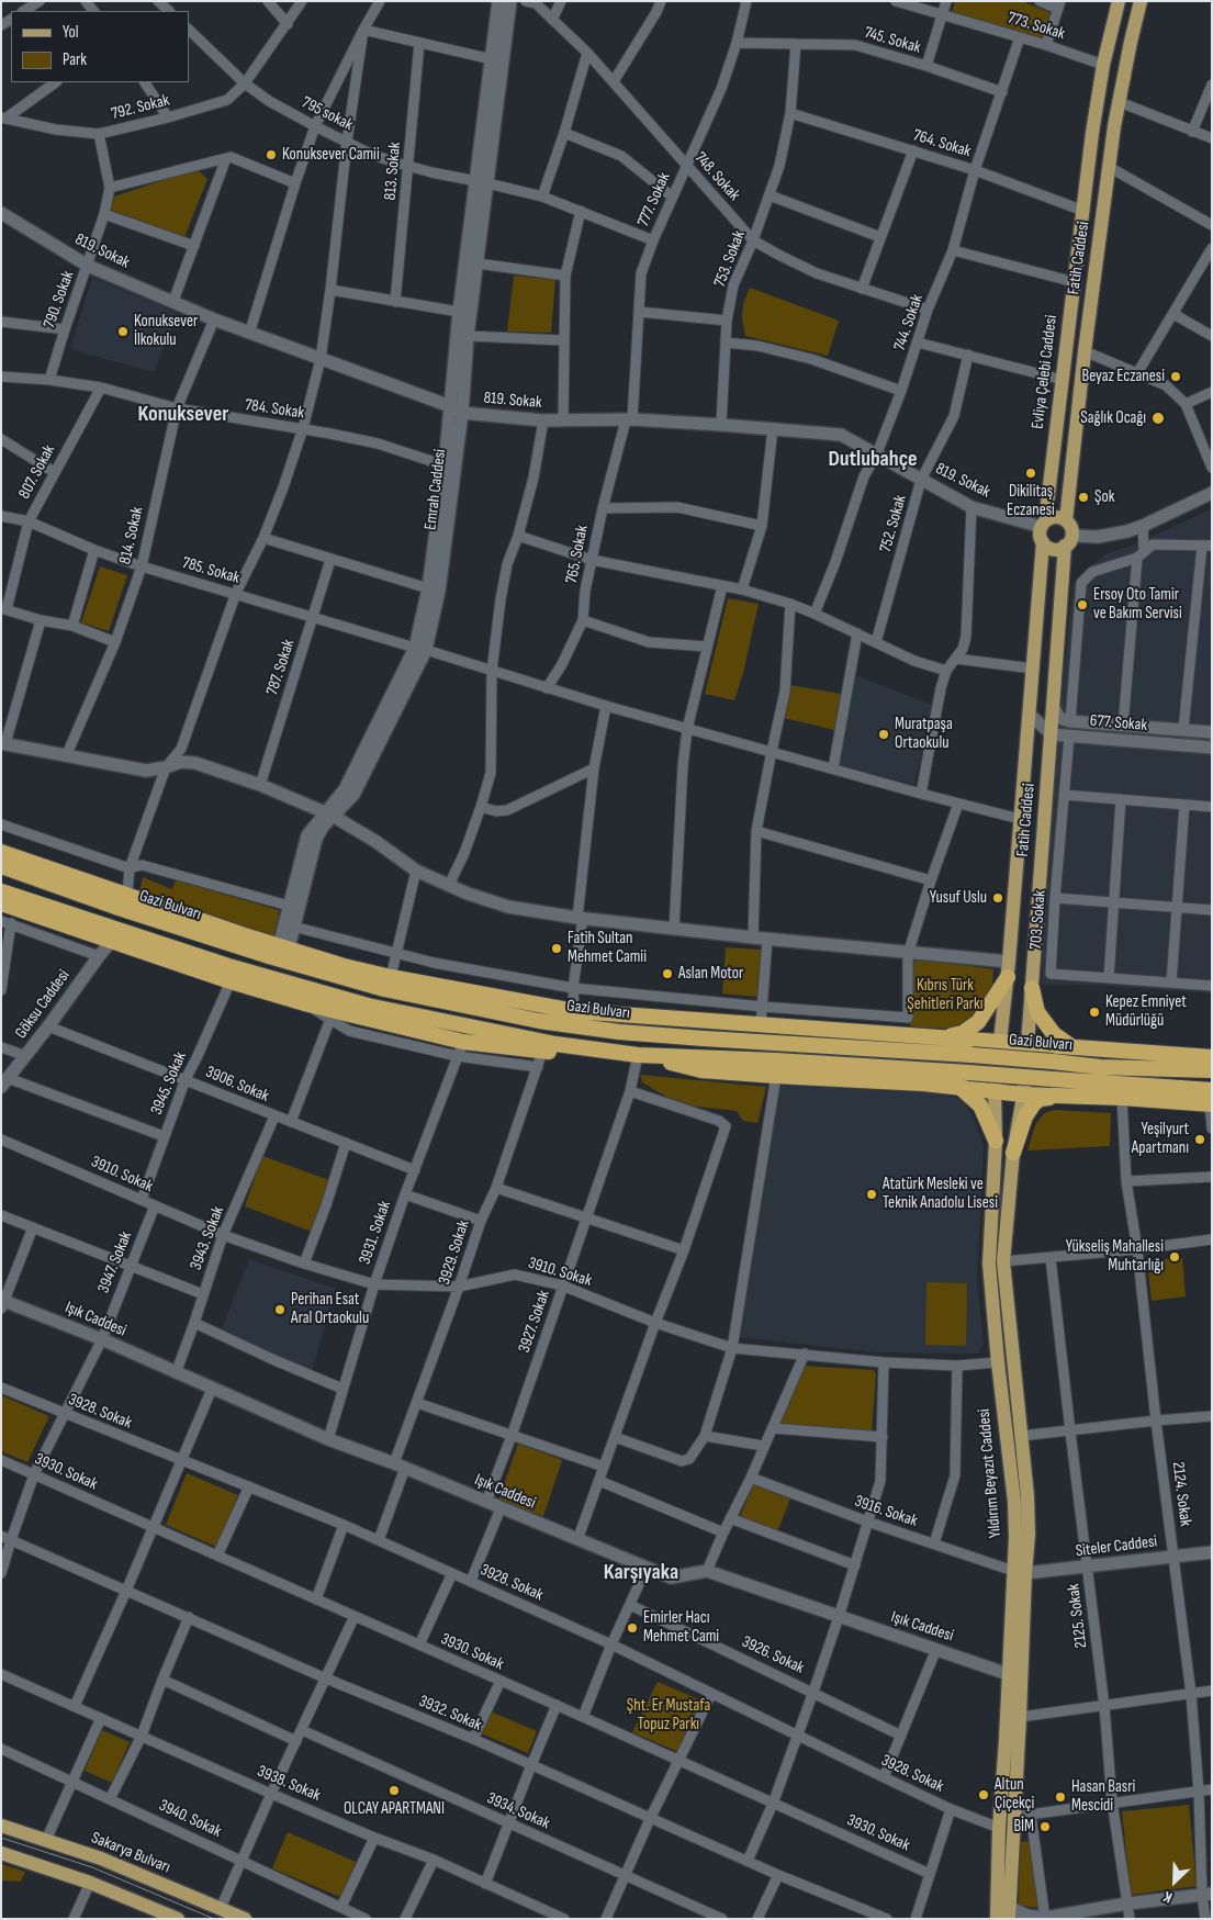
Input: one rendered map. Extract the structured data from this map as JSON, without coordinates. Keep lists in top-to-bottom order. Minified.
{"streets":{"highway":["Gazi Bulvarı"],"main road":["Fatih Caddesi","Evliya Çelebi Caddesi","Yıldırım Beyazıt Caddesi","Sakarya Bulvarı"],"street":["773. Sokak","745. Sokak","792. Sokak","795 sokak","764. Sokak","813. Sokak","748. Sokak","777. Sokak","819. Sokak","753. Sokak","790. Sokak","744. Sokak","784. Sokak","807. Sokak","Emrah Caddesi","752. Sokak","814. Sokak","765. Sokak","785. Sokak","787. Sokak","677. Sokak","703. Sokak","Göksu Caddesi","3945. Sokak","3906. Sokak","3910. Sokak","3931. Sokak","3943. Sokak","3929. Sokak","3947. Sokak","Işık Caddesi","3927. Sokak","3928. Sokak","3930. Sokak","2124. Sokak","3916. Sokak","Siteler Caddesi","2125. Sokak","3926. Sokak","3932. Sokak","3938. Sokak","3934. Sokak","3940. Sokak"]},"crossings":[["773. Sokak","744. Sokak"],["773. Sokak","Evliya Çelebi Caddesi"],["745. Sokak","777. Sokak"],["745. Sokak","753. Sokak"],["745. Sokak","744. Sokak"],["792. Sokak","795 sokak"],["792. Sokak","790. Sokak"],["795 sokak","813. Sokak"],["795 sokak","777. Sokak"],["795 sokak","Emrah Caddesi"],["764. Sokak","753. Sokak"],["764. Sokak","744. Sokak"],["764. Sokak","Evliya Çelebi Caddesi"],["748. Sokak","777. Sokak"],["748. Sokak","753. Sokak"],["748. Sokak","744. Sokak"],["777. Sokak","819. Sokak"],["777. Sokak","765. Sokak"],["819. Sokak","Fatih Caddesi"],["819. Sokak","753. Sokak"],["819. Sokak","790. Sokak"],["819. Sokak","744. Sokak"],["819. Sokak","Evliya Çelebi Caddesi"],["819. Sokak","Emrah Caddesi"],["819. Sokak","752. Sokak"],["819. Sokak","814. Sokak"],["819. Sokak","765. Sokak"],["Fatih Caddesi","Evliya Çelebi Caddesi"],["Fatih Caddesi","785. Sokak"],["Fatih Caddesi","677. Sokak"],["Fatih Caddesi","Yıldırım Beyazıt Caddesi"],["790. Sokak","784. Sokak"],["784. Sokak","807. Sokak"],["784. Sokak","Emrah Caddesi"],["784. Sokak","814. Sokak"],["807. Sokak","785. Sokak"],["Emrah Caddesi","785. Sokak"],["814. Sokak","785. Sokak"],["765. Sokak","785. Sokak"],["785. Sokak","787. Sokak"],["677. Sokak","703. Sokak"],["Göksu Caddesi","3906. Sokak"],["3945. Sokak","3906. Sokak"],["3945. Sokak","3910. Sokak"],["3906. Sokak","3931. Sokak"],["3906. Sokak","3943. Sokak"],["3910. Sokak","3931. Sokak"],["3910. Sokak","3943. Sokak"],["3910. Sokak","3929. Sokak"],["3910. Sokak","3947. Sokak"],["3910. Sokak","3927. Sokak"],["3910. Sokak","Yıldırım Beyazıt Caddesi"],["3931. Sokak","Işık Caddesi"],["3943. Sokak","Işık Caddesi"],["3929. Sokak","Işık Caddesi"],["3929. Sokak","3928. Sokak"],["3947. Sokak","Işık Caddesi"],["3947. Sokak","3928. Sokak"],["3947. Sokak","3930. Sokak"],["3947. Sokak","3932. Sokak"],["Işık Caddesi","3927. Sokak"],["Işık Caddesi","Yıldırım Beyazıt Caddesi"],["3928. Sokak","Yıldırım Beyazıt Caddesi"],["Yıldırım Beyazıt Caddesi","3916. Sokak"],["Yıldırım Beyazıt Caddesi","Siteler Caddesi"],["2124. Sokak","Siteler Caddesi"],["3916. Sokak","Siteler Caddesi"],["Siteler Caddesi","2125. Sokak"]],"districts":["Konuksever","Dutlubahçe","Karşıyaka"],"parks":["Kıbrıs Türk Şehitleri Parkı","Şht. Er Mustafa Topuz Parkı"],"places":["Konuksever Camii","Konuksever İlkokulu","Beyaz Eczanesi","Sağlık Ocağı","Dikilitaş Eczanesi","Şok","Ersoy Oto Tamir ve Bakım Servisi","Muratpaşa Ortaokulu","Yusuf Uslu","Fatih Sultan Mehmet Camii","Aslan Motor","Kepez Emniyet Müdürlüğü","Yeşilyurt Apartmanı","Atatürk Mesleki ve Teknik Anadolu Lisesi","Yükseliş Mahallesi Muhtarlığı","Perihan Esat Aral Ortaokulu","Emirler Hacı Mehmet Cami","OLCAY APARTMANI","Altun Çiçekçi","Hasan Basri Mescidi","BİM"],"legend":["Yol","Park"],"north":"bottom left"}
